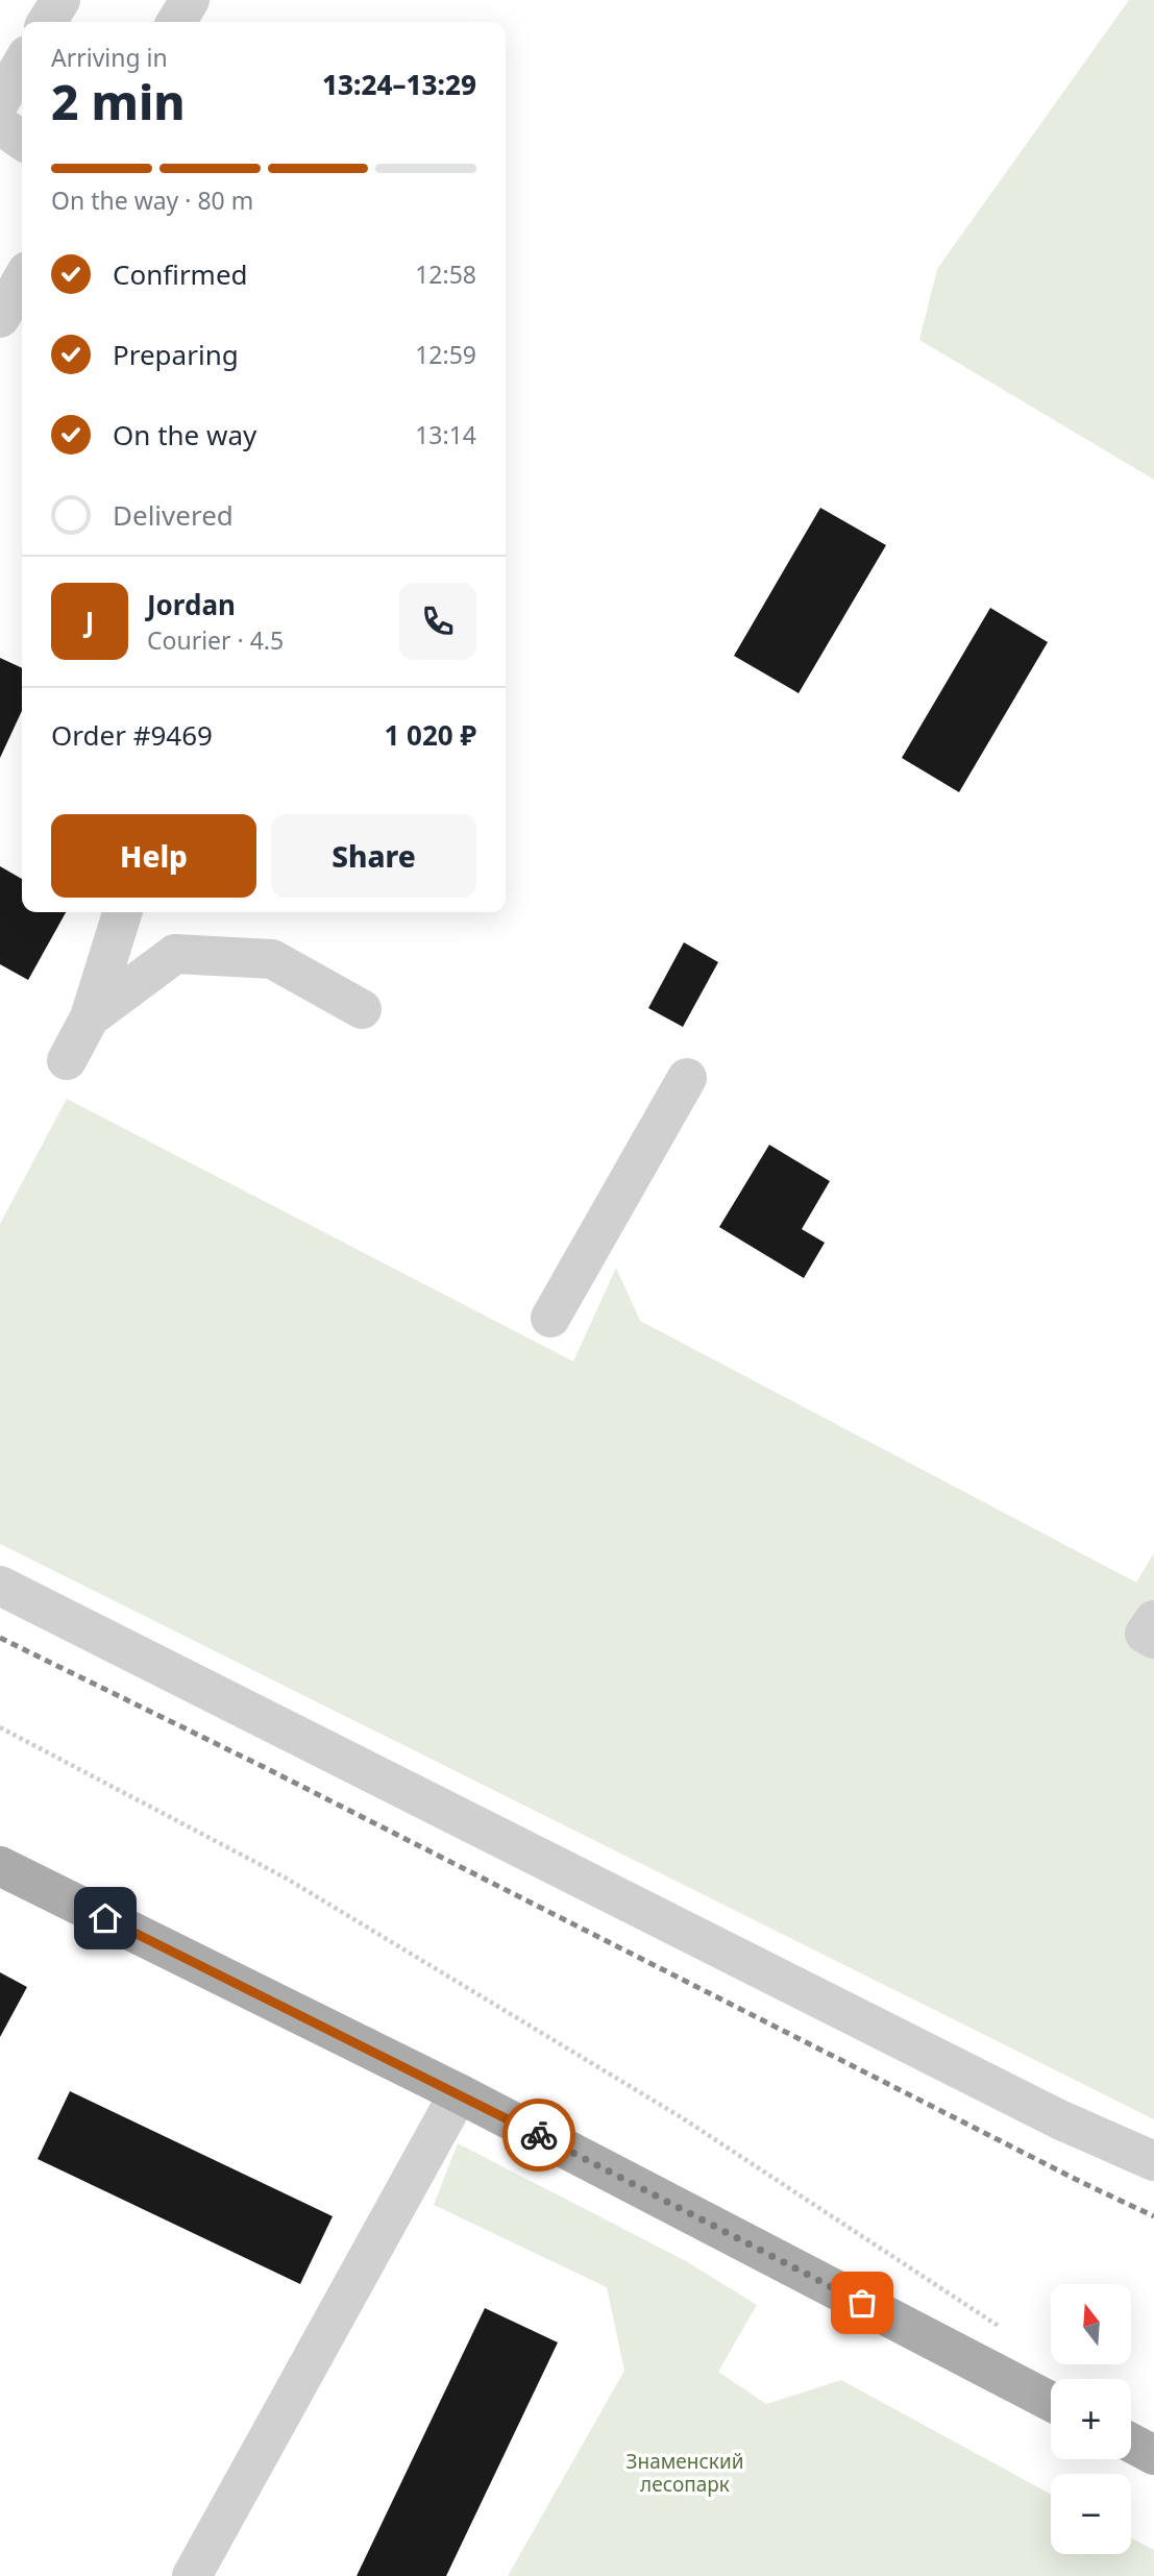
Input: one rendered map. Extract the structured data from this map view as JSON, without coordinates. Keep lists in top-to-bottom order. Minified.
{"parks":["Знаменский лесопарк"],"north":"top","page":{"heading":["2 min","Arriving in","13:24–13:29"],"panel":["Jordan","Courier · 4.5","Order #9469","1 020 ₽"],"bar":"On the way · 80 m","list":[["Confirmed","12:58"],["Preparing","12:59"],["On the way","13:14"],"Delivered"],"round":"J","buttons":["Help","Share"],"map_buttons":["+","−"]}}
